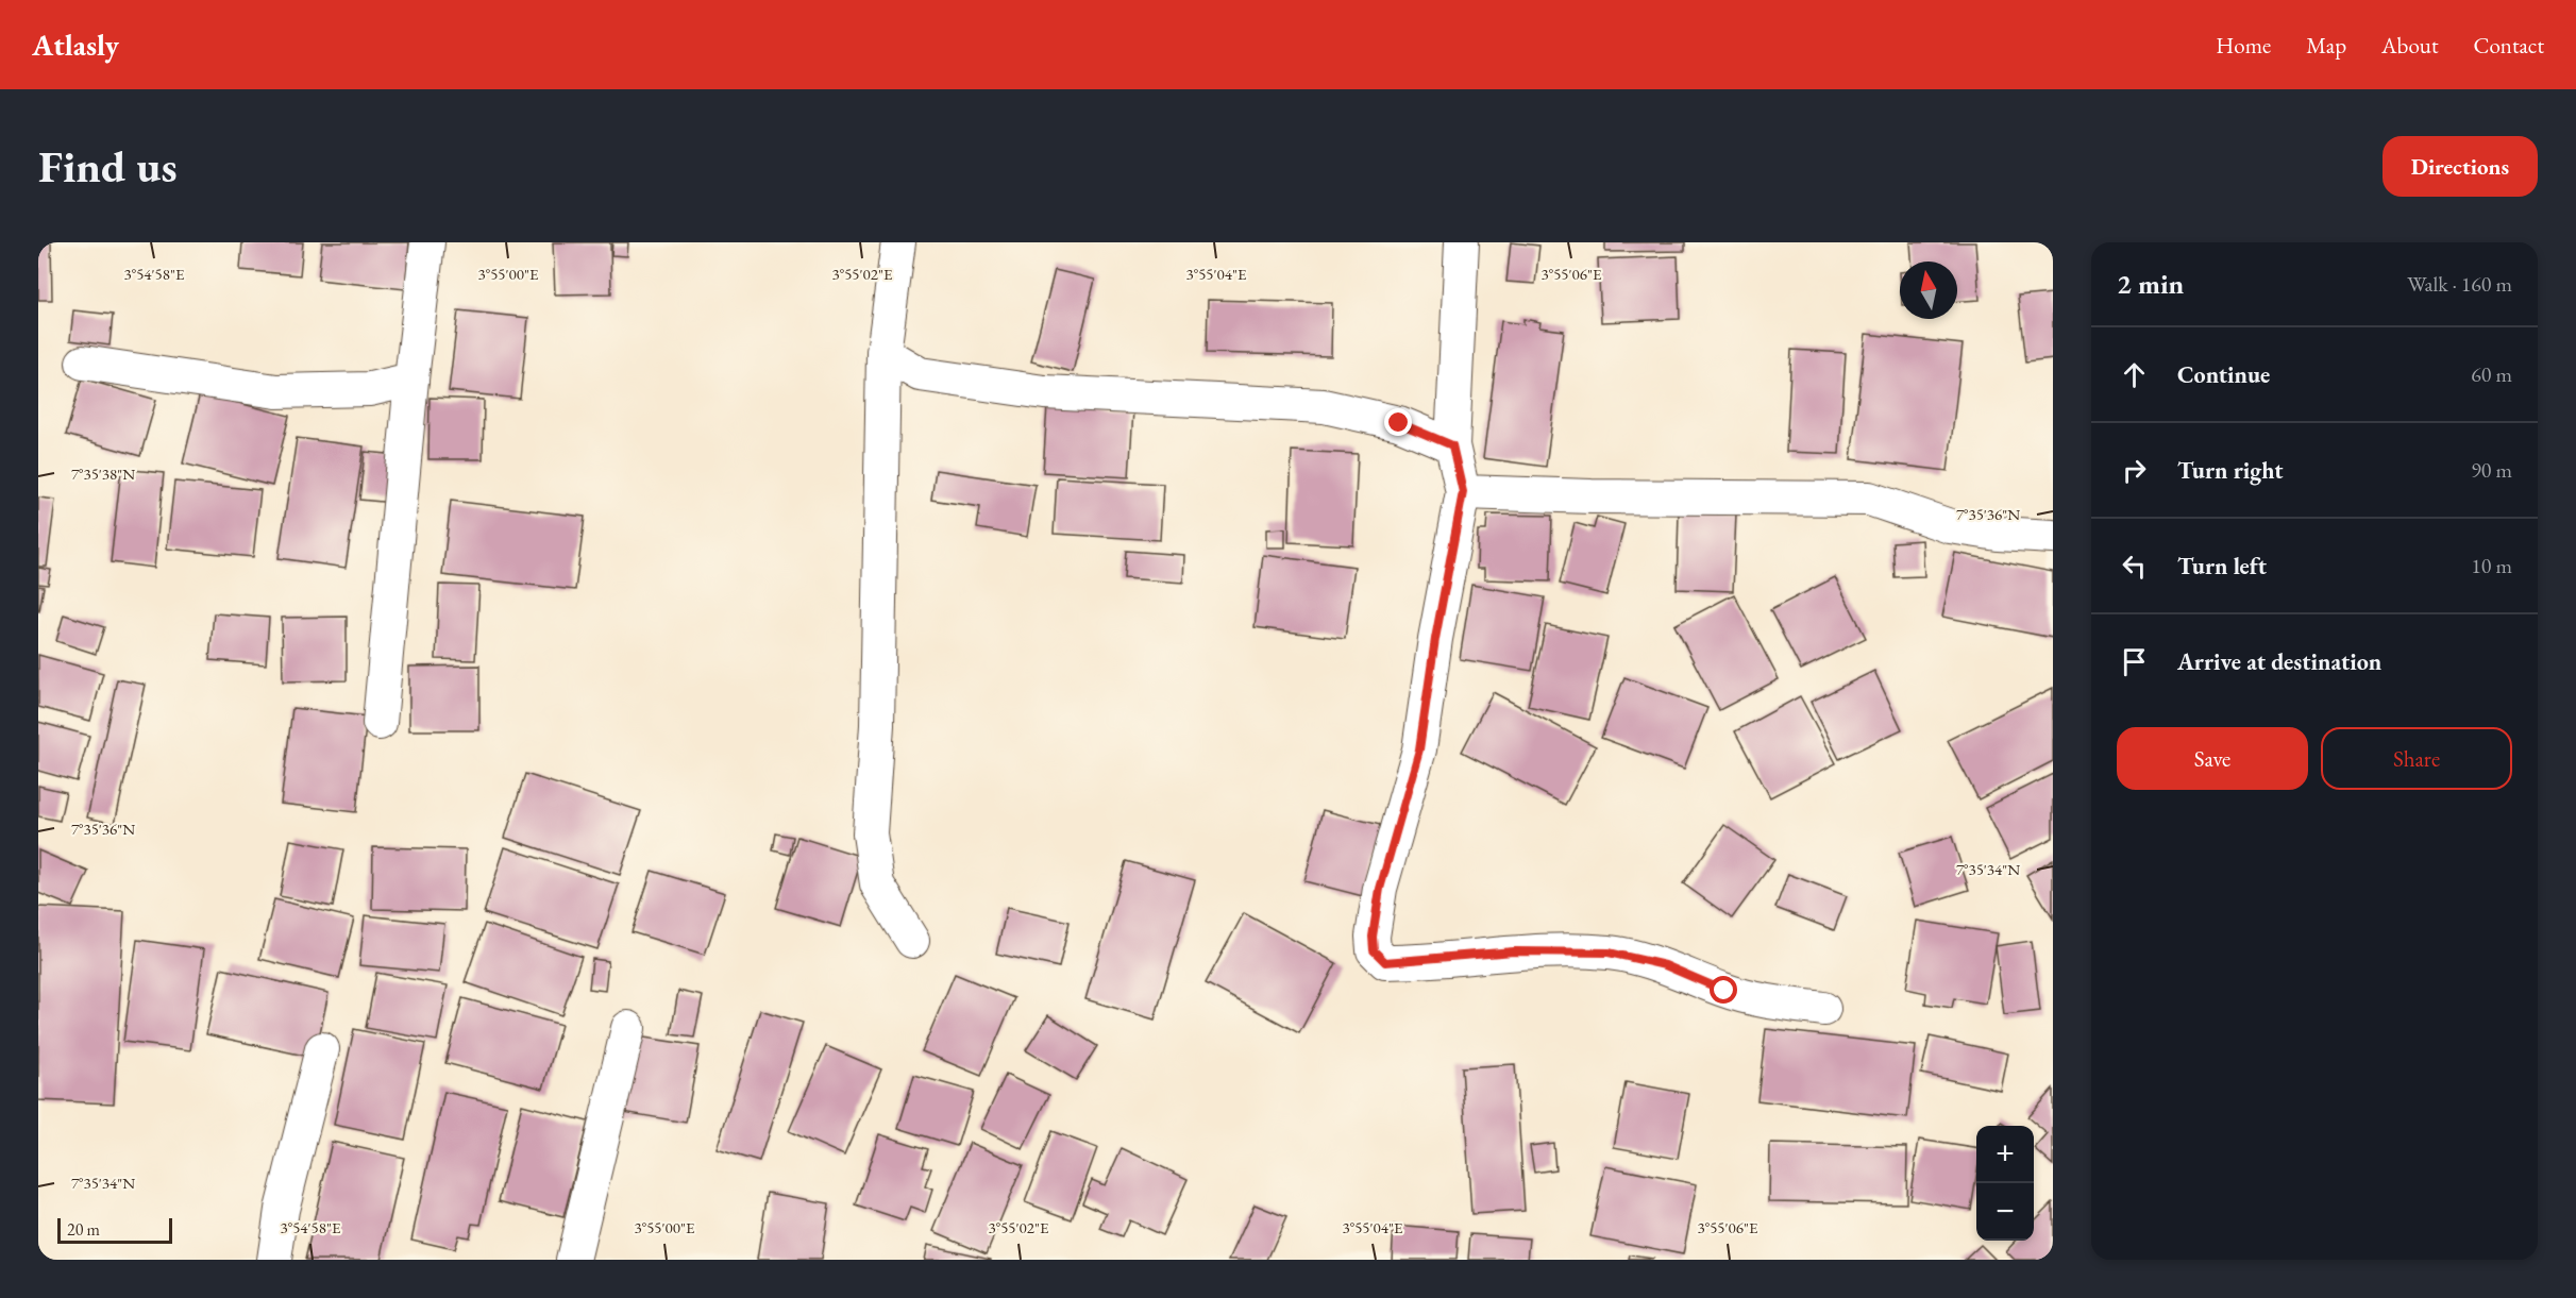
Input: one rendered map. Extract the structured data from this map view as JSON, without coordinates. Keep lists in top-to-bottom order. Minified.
{"scale_bar":"20 m","north":"top","page":{"header":"Atlasly","nav":["Home","Map","About","Contact"],"buttons":["Directions",["Save","Share"]],"title":"Find us","heading":["2 min","Walk · 160 m"],"list":[["Continue","60 m"],["Turn right","90 m"],["Turn left","10 m"],"Arrive at destination"],"map_buttons":["+","−"],"scale":"20 m"},"coordinates":["3°54'58\"E","3°55'00\"E","3°55'02\"E","3°55'04\"E","3°55'06\"E","7°35'38\"N","7°35'36\"N","7°35'34\"N"]}
